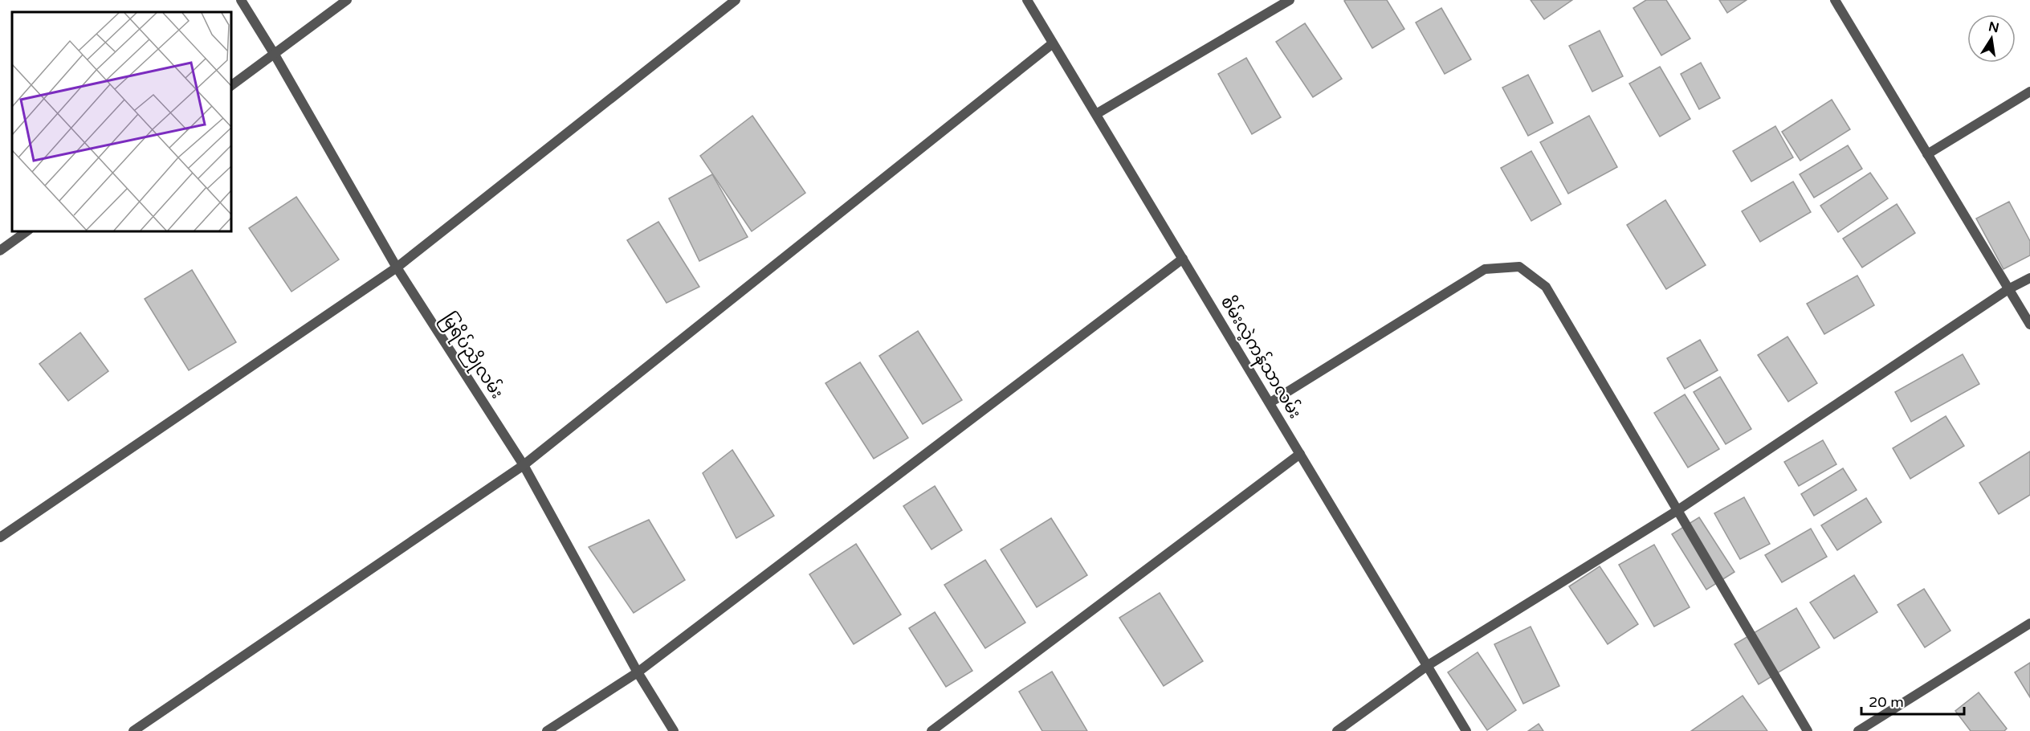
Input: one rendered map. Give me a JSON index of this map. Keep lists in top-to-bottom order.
{
  "streets": {
    "street": ["မြရိပ်ညိုလမ်း", "စိမ်းလဲ့ကန်သာလမ်း"]
  },
  "scale_bar": "20 m",
  "north": "top"
}
